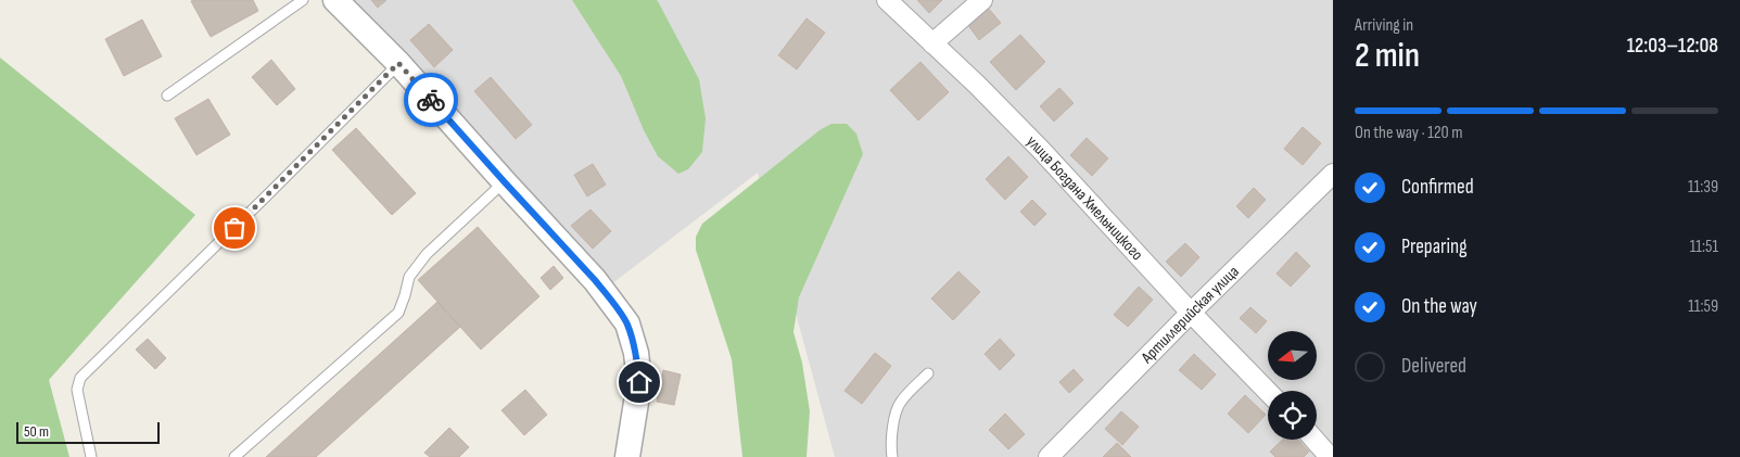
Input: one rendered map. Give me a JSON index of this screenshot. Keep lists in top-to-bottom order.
{
  "streets": {
    "street": ["улица Богдана Хмельницкого", "Артиллерийская улица"]
  },
  "crossings": [
    ["улица Богдана Хмельницкого", "Артиллерийская улица"]
  ],
  "scale_bar": "50 m",
  "north": "left",
  "page": {
    "heading": ["2 min", "Arriving in", "12:03–12:08"],
    "bar": "On the way · 120 m",
    "list": [
      ["Confirmed", "11:39"],
      ["Preparing", "11:51"],
      ["On the way", "11:59"],
      "Delivered"
    ],
    "scale": "50 m"
  }
}
